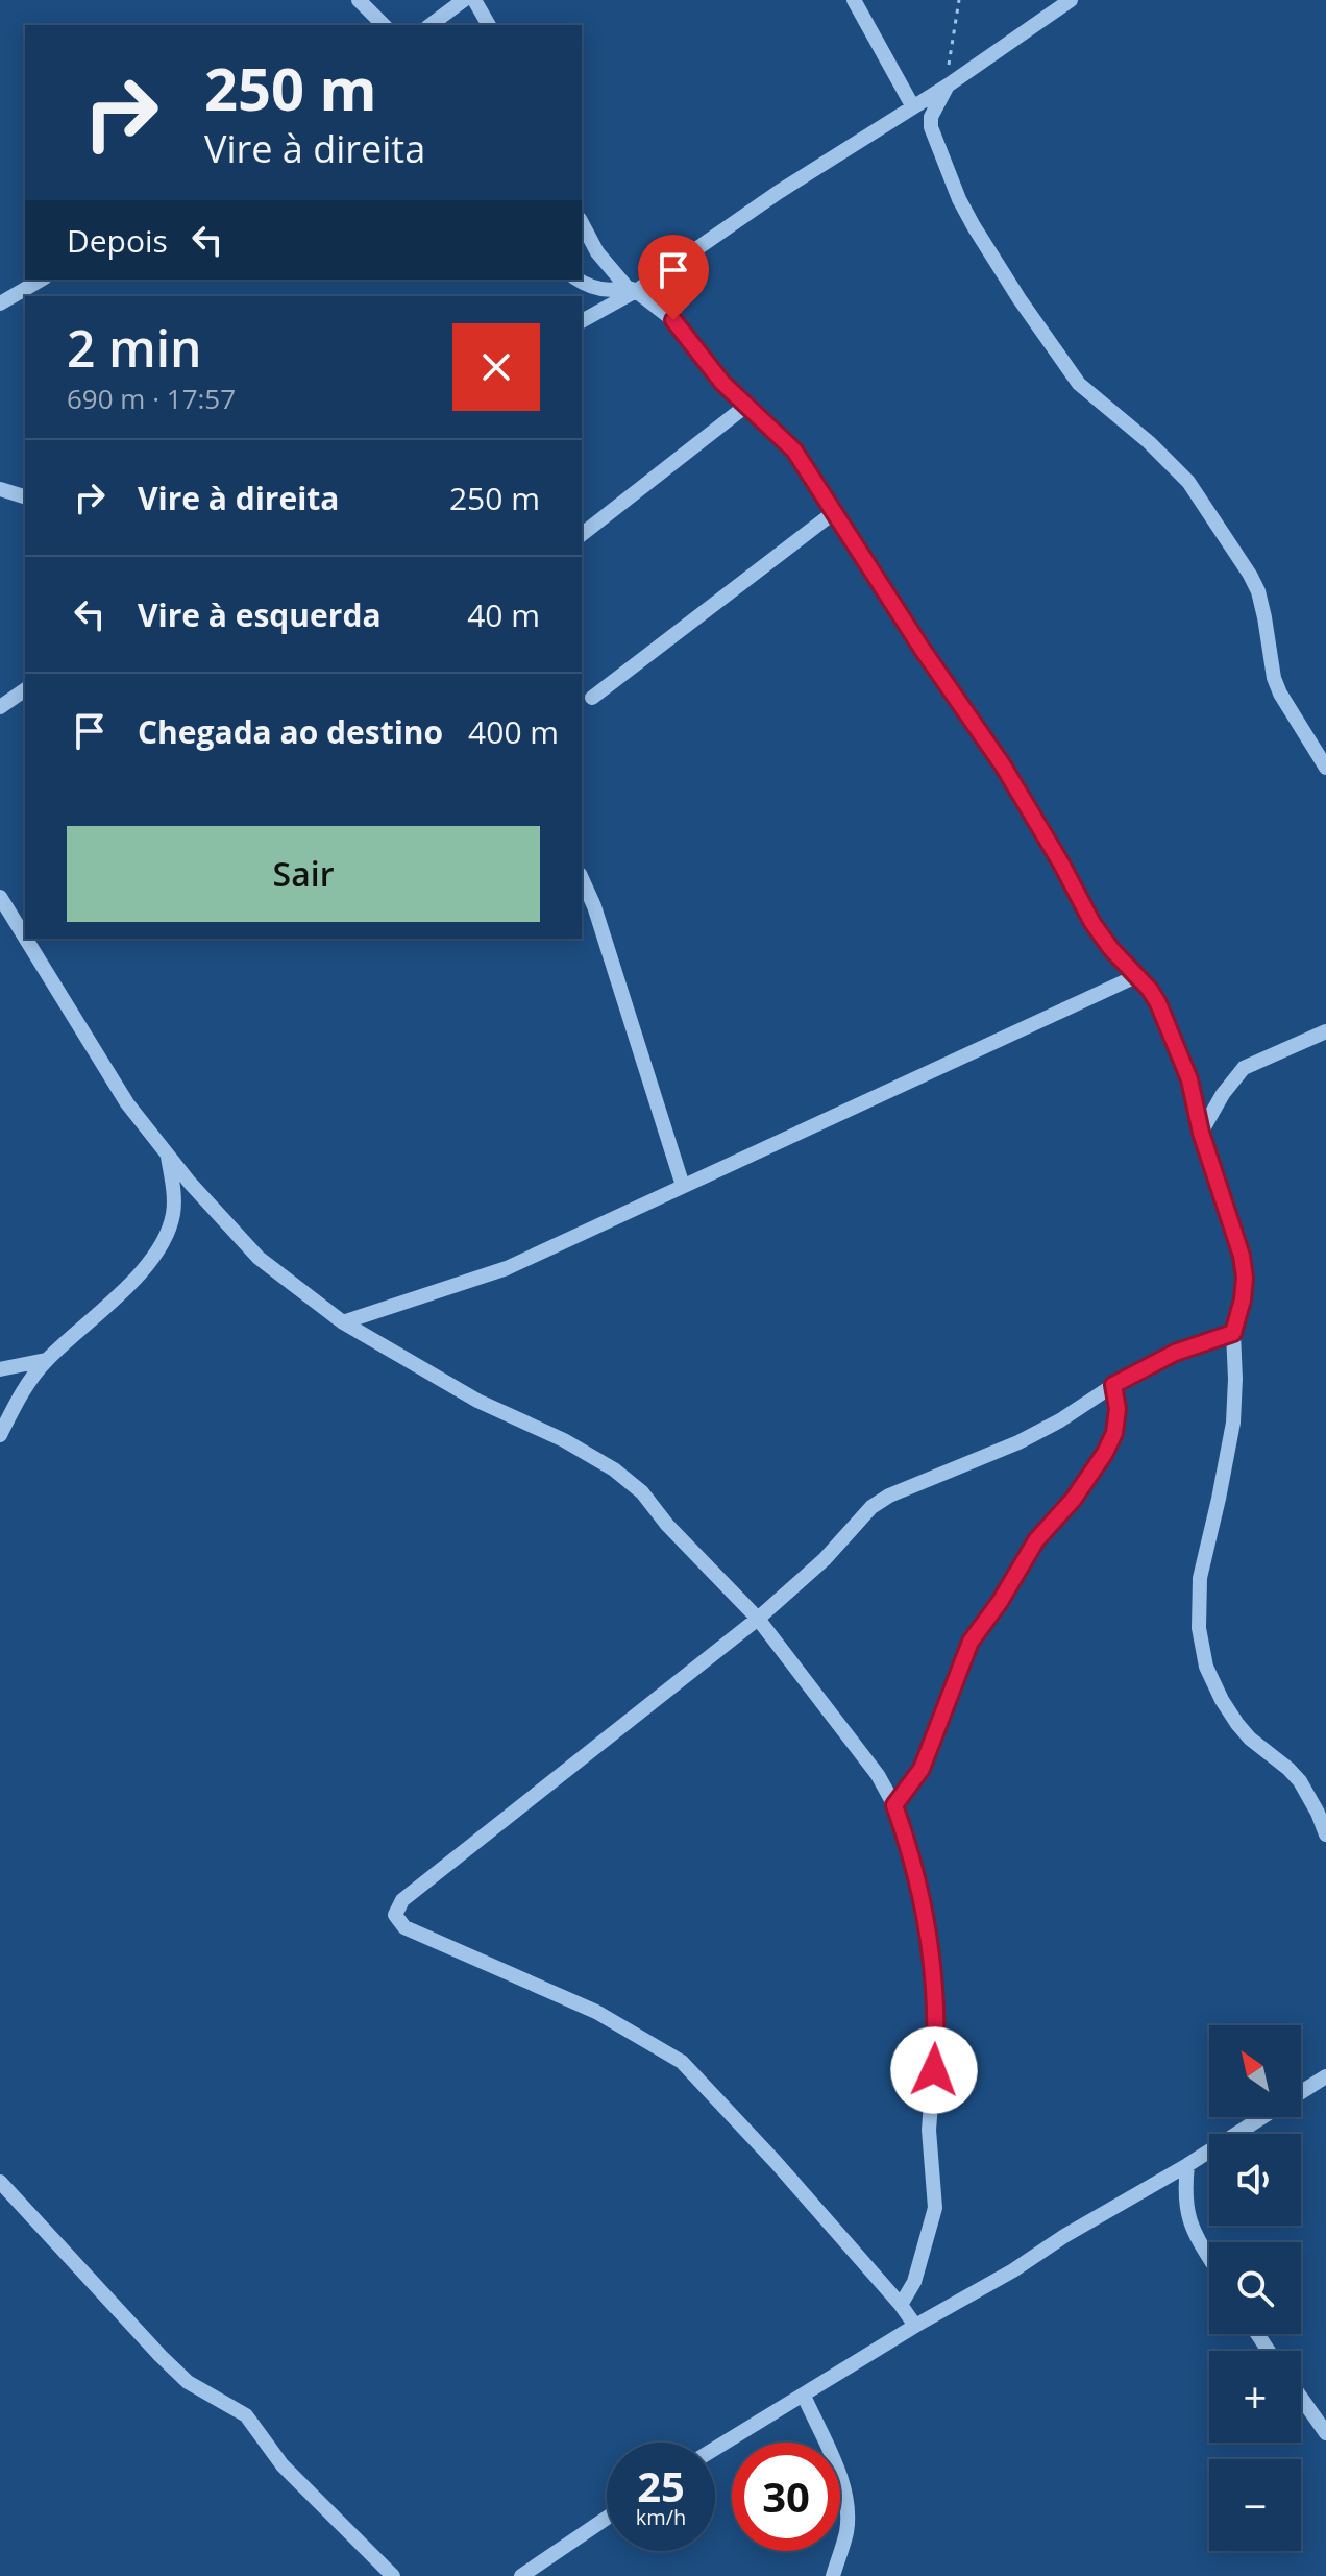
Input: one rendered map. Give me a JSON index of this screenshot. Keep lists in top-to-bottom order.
{
  "north": "top left",
  "page": {
    "turn": ["250 m", "Vire à direita"],
    "then": "Depois",
    "heading": ["2 min", "690 m · 17:57"],
    "list": [
      {
        "name": "Vire à direita",
        "value": "250 m"
      },
      {
        "name": "Vire à esquerda",
        "value": "40 m"
      },
      {
        "name": "Chegada ao destino",
        "value": "400 m"
      }
    ],
    "buttons": "Sair",
    "map_buttons": ["+", "−"],
    "speed": "25 km/h",
    "limit": "30"
  }
}
